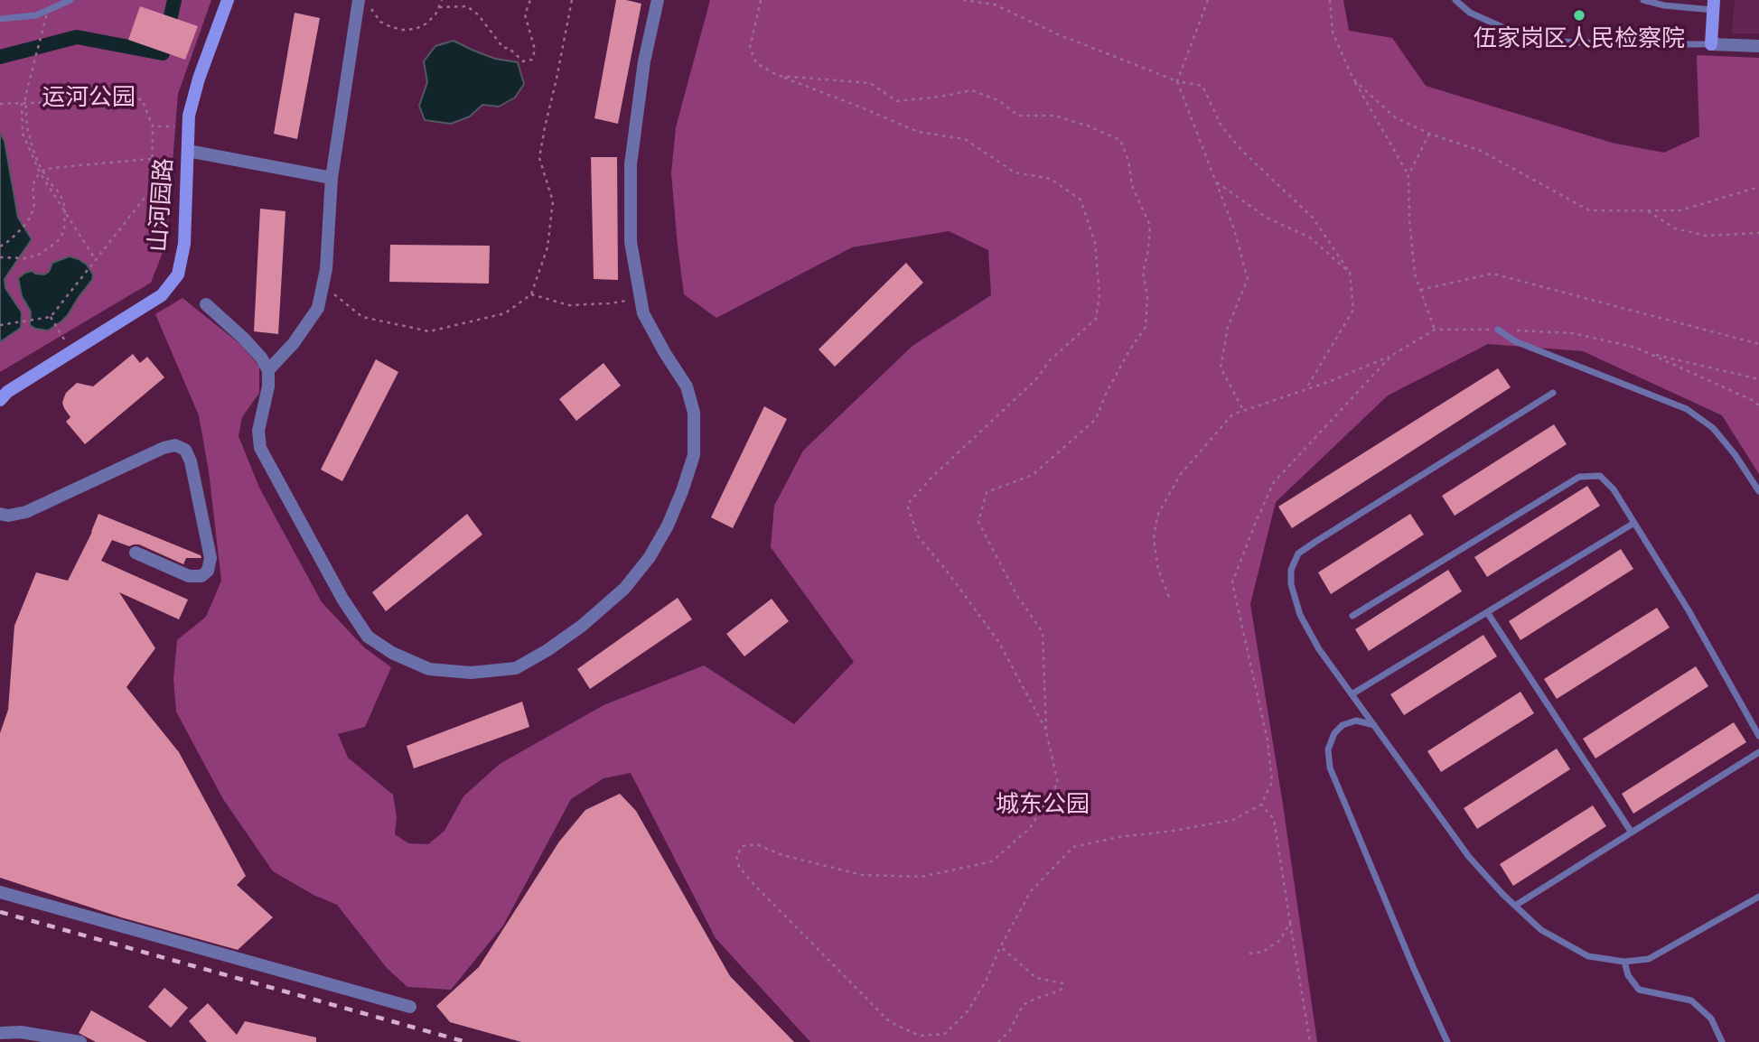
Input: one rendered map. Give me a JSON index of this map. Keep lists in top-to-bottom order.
{
  "streets": {
    "street": ["山河园路"]
  },
  "parks": ["运河公园", "城东公园"],
  "places": ["伍家岗区人民检察院"]
}
